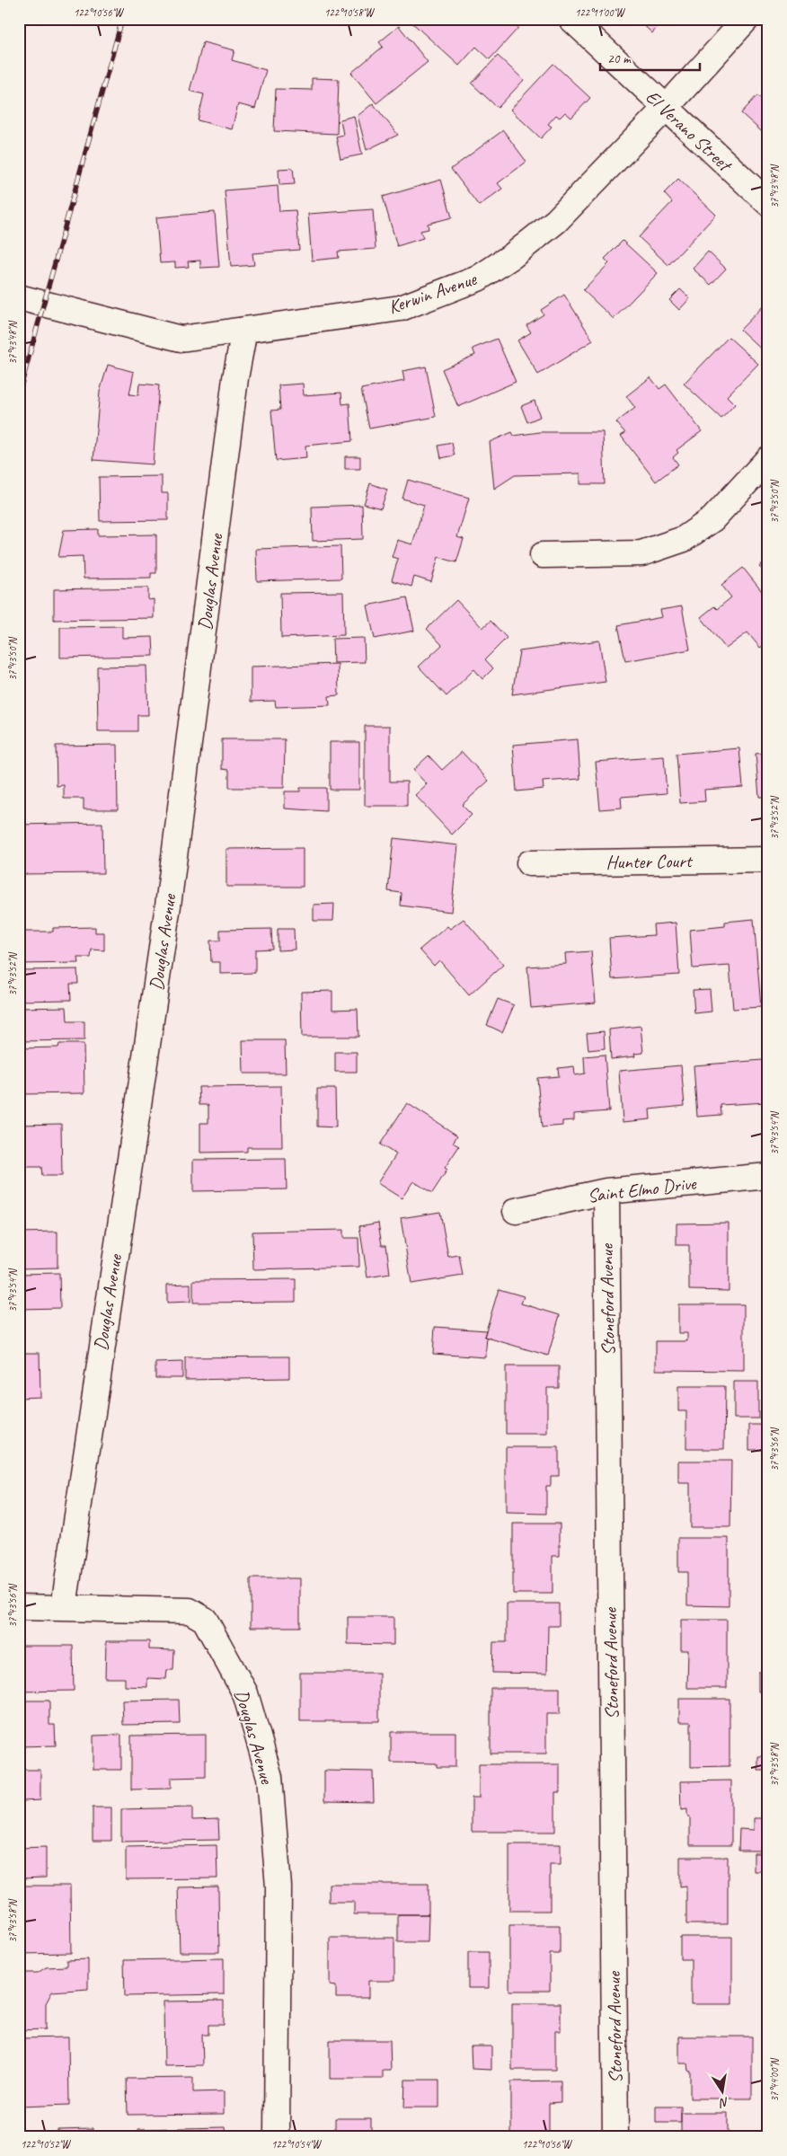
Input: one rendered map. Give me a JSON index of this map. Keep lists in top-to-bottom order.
{
  "streets": {
    "street": [
      "El Verano Street",
      "Kerwin Avenue",
      "Douglas Avenue",
      "Hunter Court",
      "Saint Elmo Drive",
      "Stoneford Avenue"
    ]
  },
  "crossings": [
    ["El Verano Street", "Kerwin Avenue"],
    ["Kerwin Avenue", "Douglas Avenue"],
    ["Saint Elmo Drive", "Stoneford Avenue"]
  ],
  "scale_bar": "20 m",
  "north": "bottom",
  "coordinates": [
    "122°10'56\"W",
    "122°10'58\"W",
    "122°11'00\"W",
    "37°43'48\"N",
    "37°43'50\"N",
    "37°43'52\"N",
    "37°43'54\"N",
    "37°43'56\"N",
    "37°43'58\"N",
    "37°44'00\"N",
    "122°10'52\"W",
    "122°10'54\"W"
  ]
}
